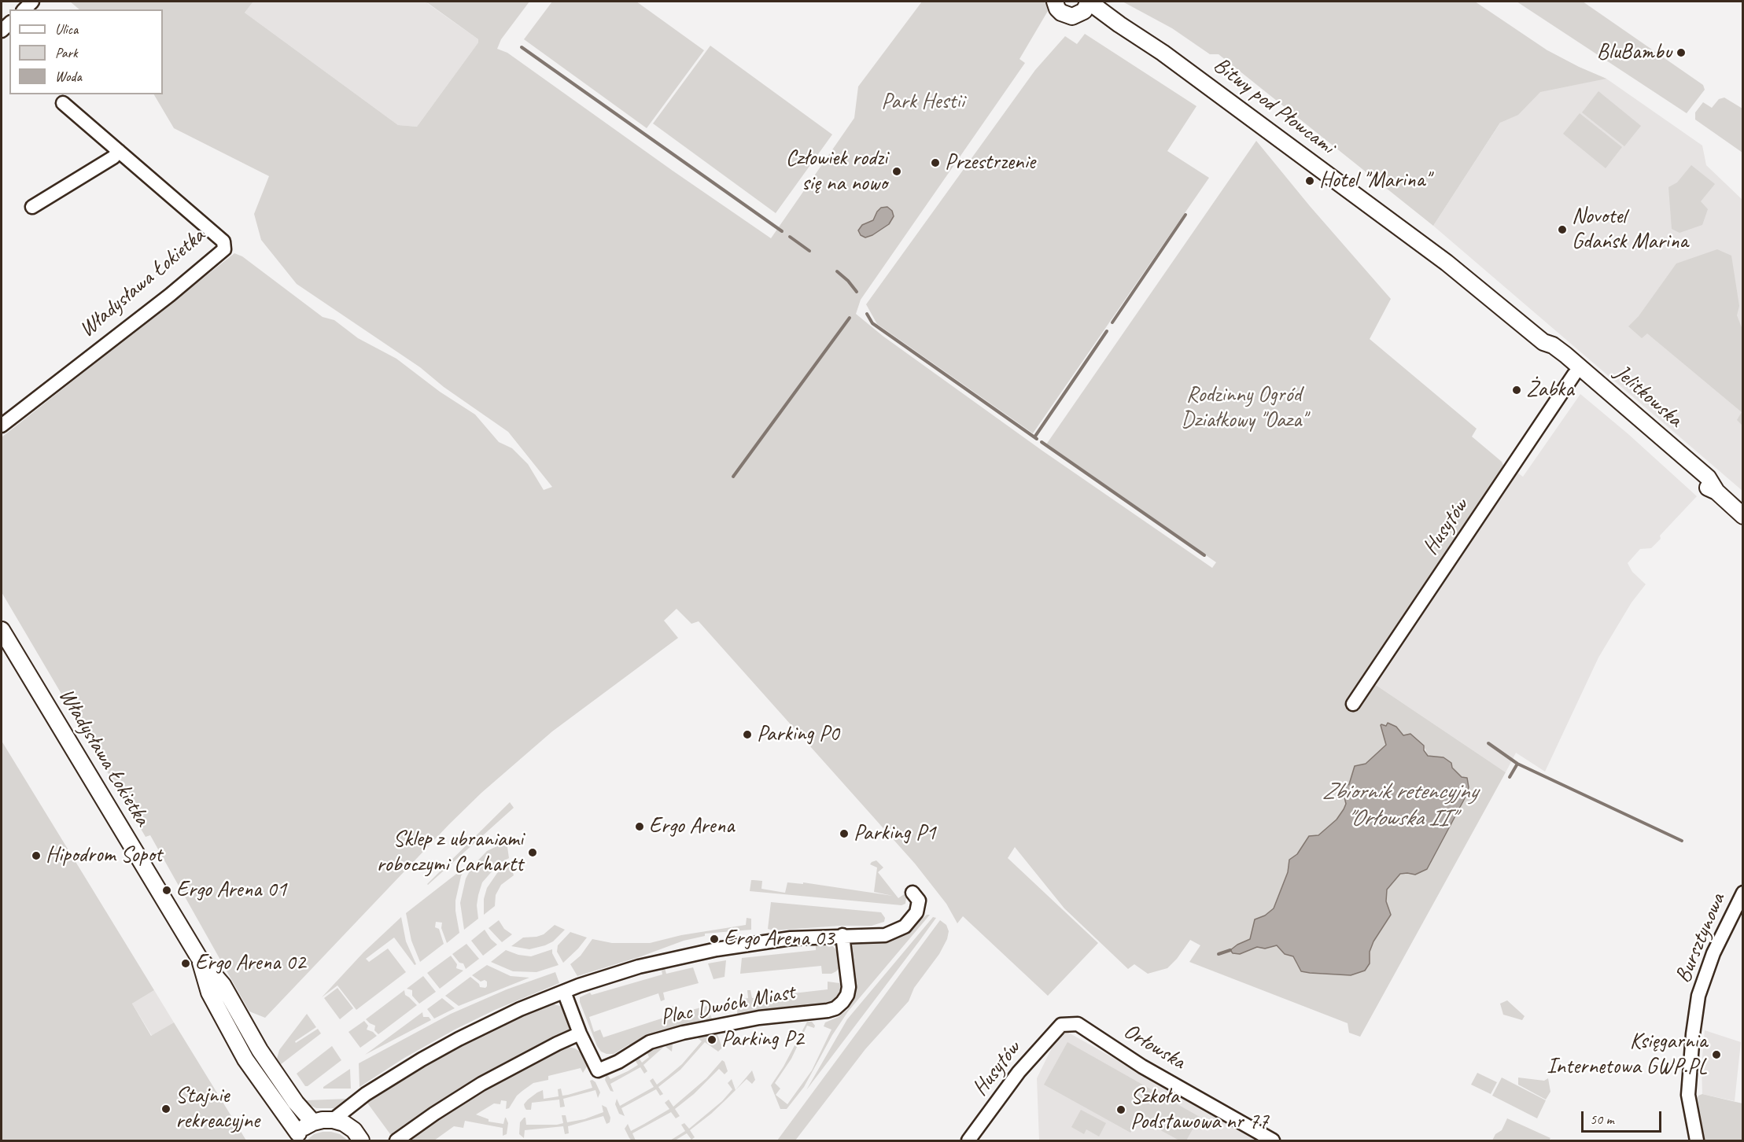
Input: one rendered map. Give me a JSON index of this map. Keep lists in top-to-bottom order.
{
  "streets": {
    "street": [
      "Bitwy pod Płowcami",
      "Władysława Łokietka",
      "Jelitkowska",
      "Husytów",
      "Bursztynowa",
      "Plac Dwóch Miast",
      "Orłowska"
    ]
  },
  "crossings": [
    ["Bitwy pod Płowcami", "Jelitkowska"],
    ["Jelitkowska", "Husytów"],
    ["Husytów", "Orłowska"]
  ],
  "water": ["Zbiornik retencyjny \"Orłowska II\""],
  "parks": ["Park Hestii", "Rodzinny Ogród Działkowy \"Oaza\""],
  "places": [
    "BluBambu",
    "Przestrzenie",
    "Człowiek rodzi się na nowo",
    "Hotel \"Marina\"",
    "Novotel Gdańsk Marina",
    "Żabka",
    "Parking P0",
    "Ergo Arena",
    "Parking P1",
    "Sklep z ubraniami roboczymi Carhartt",
    "Hipodrom Sopot",
    "Ergo Arena 01",
    "Ergo Arena 03",
    "Ergo Arena 02",
    "Parking P2",
    "Księgarnia Internetowa GWP.PL",
    "Stajnie rekreacyjne",
    "Szkoła Podstawowa nr 77"
  ],
  "legend": ["Ulica", "Park", "Woda"],
  "scale_bar": "50 m"
}
